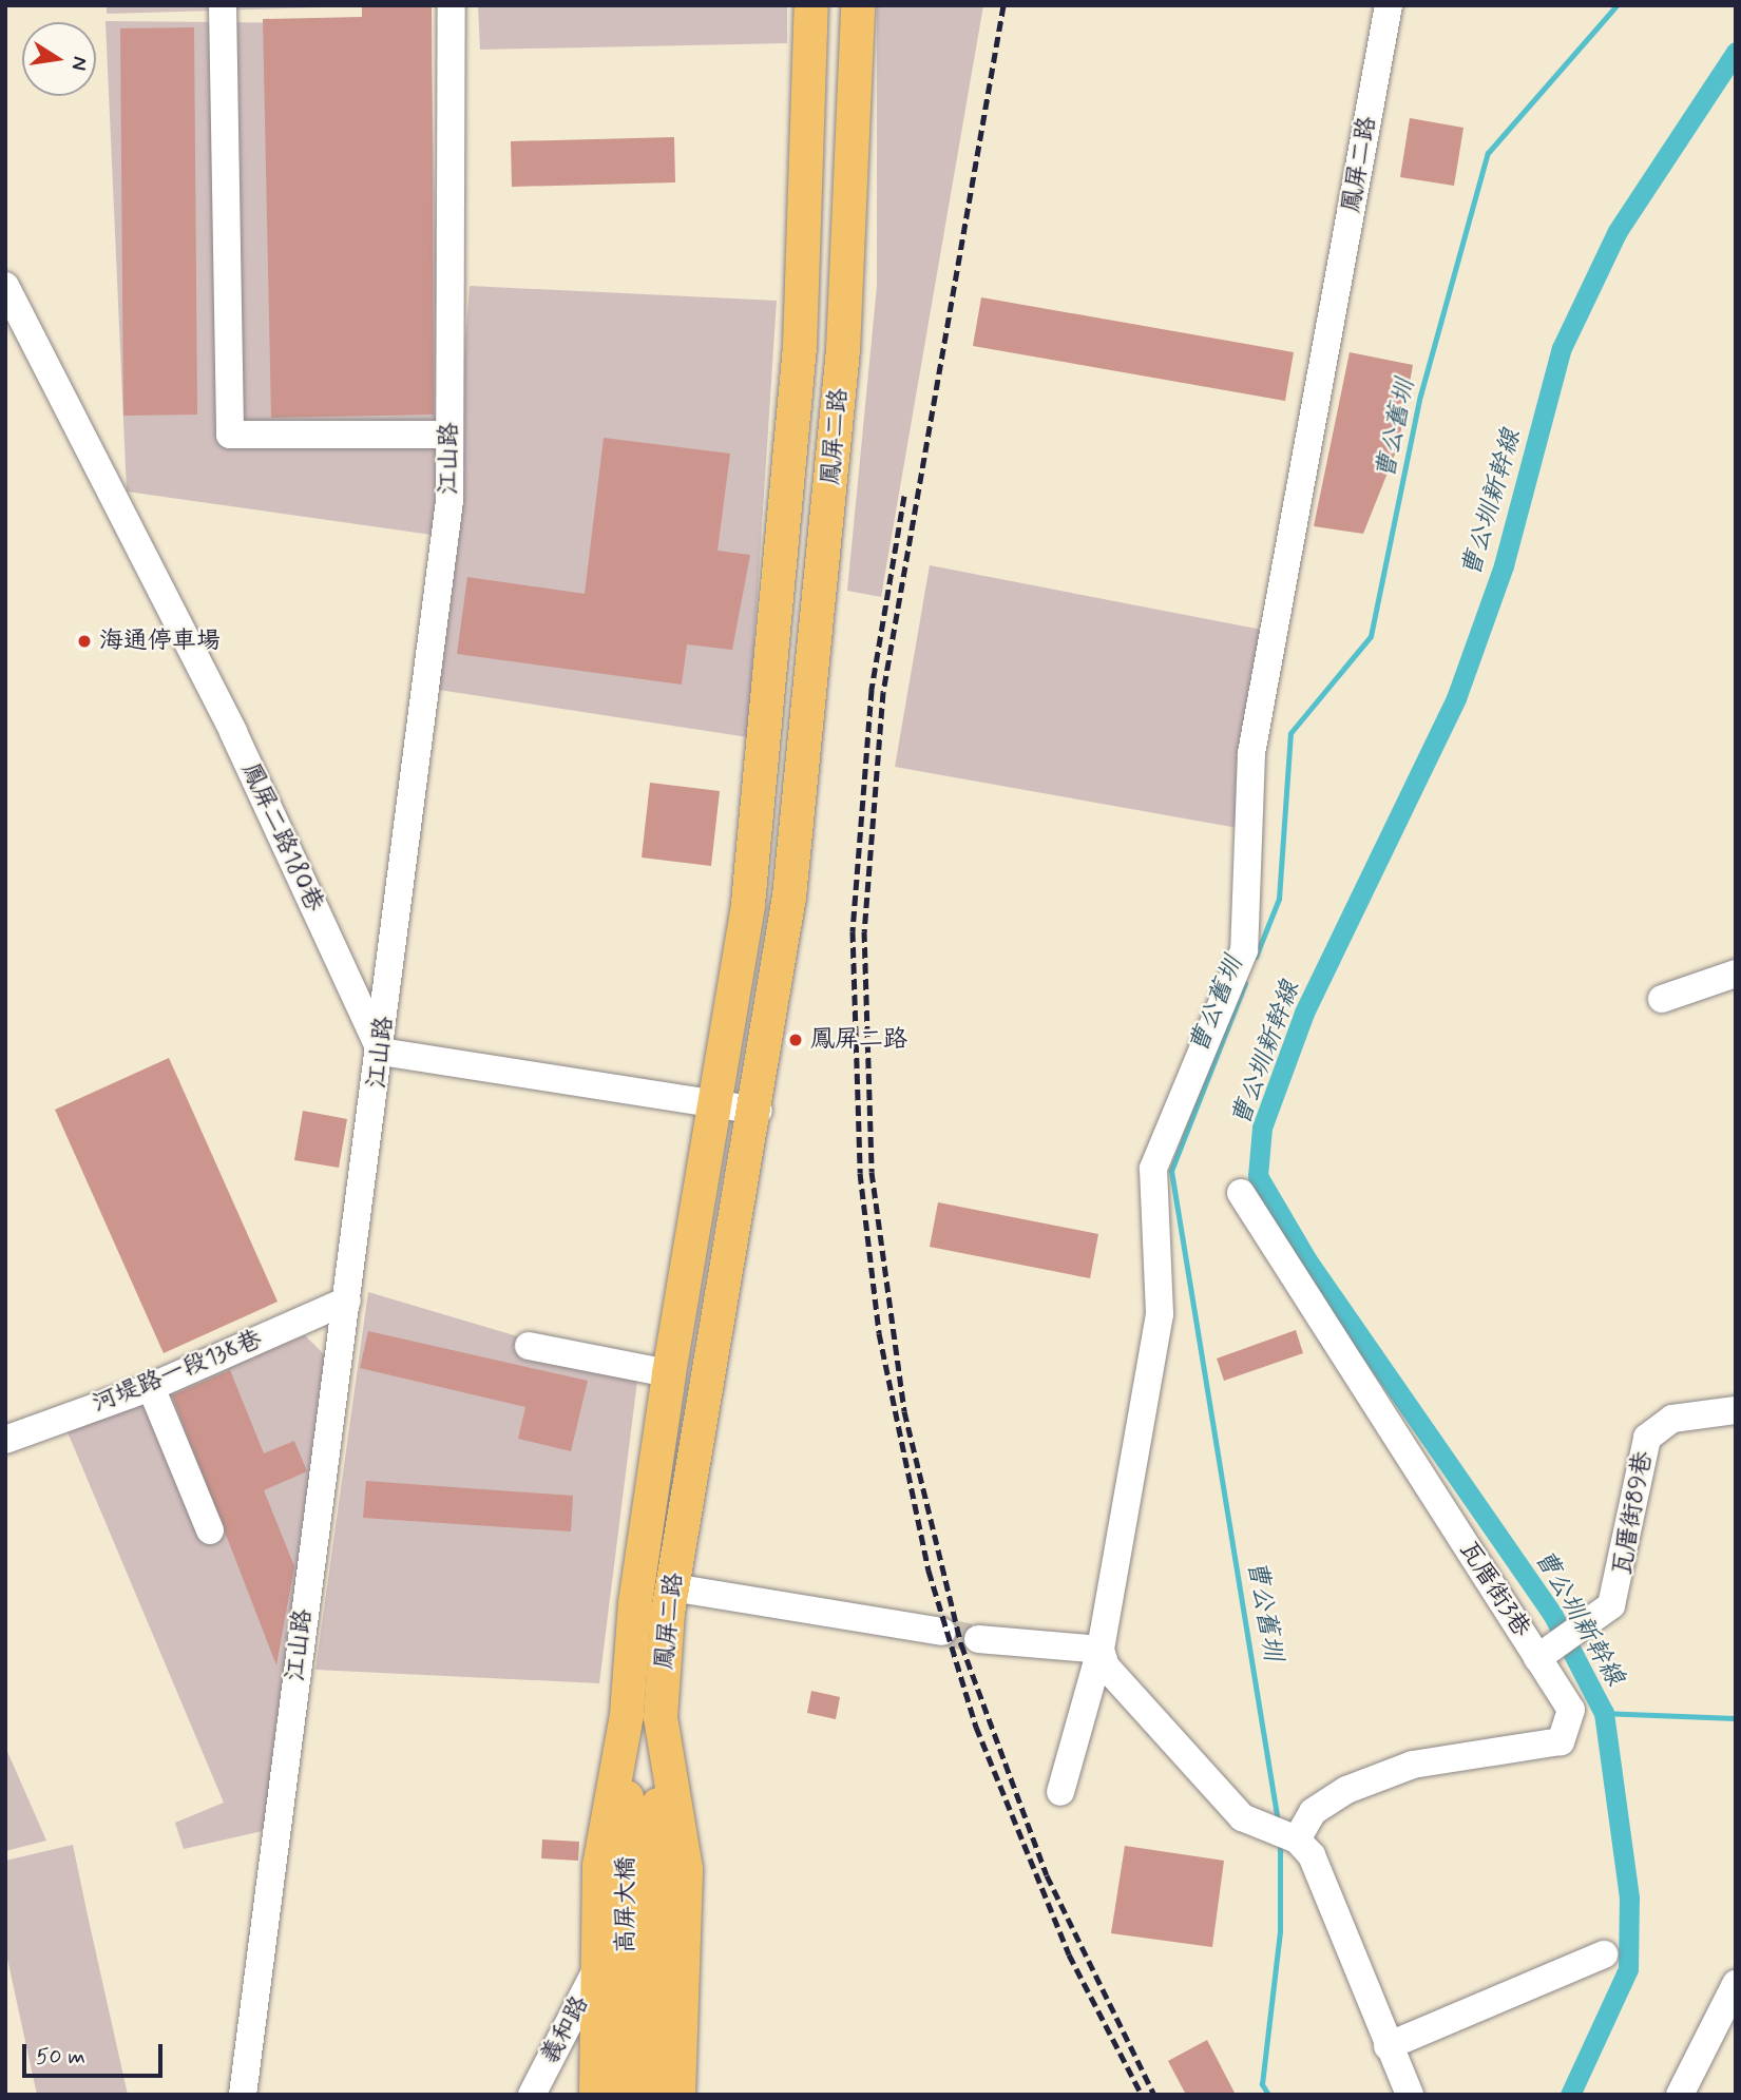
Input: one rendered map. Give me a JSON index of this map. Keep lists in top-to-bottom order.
{
  "streets": {
    "main road": ["鳳屏二路", "高屏大橋"],
    "street": [
      "江山路",
      "鳳屏二路180巷",
      "河堤路一段138巷",
      "瓦厝街89巷",
      "瓦厝街3巷",
      "義和路"
    ]
  },
  "crossings": [
    ["鳳屏二路", "高屏大橋"],
    ["鳳屏二路", "義和路"],
    ["江山路", "鳳屏二路180巷"],
    ["江山路", "河堤路一段138巷"],
    ["瓦厝街89巷", "瓦厝街3巷"]
  ],
  "water": ["曹公舊圳", "曹公圳新幹線"],
  "places": ["海通停車場", "鳳屏二路"],
  "scale_bar": "50 m",
  "north": "right"
}
